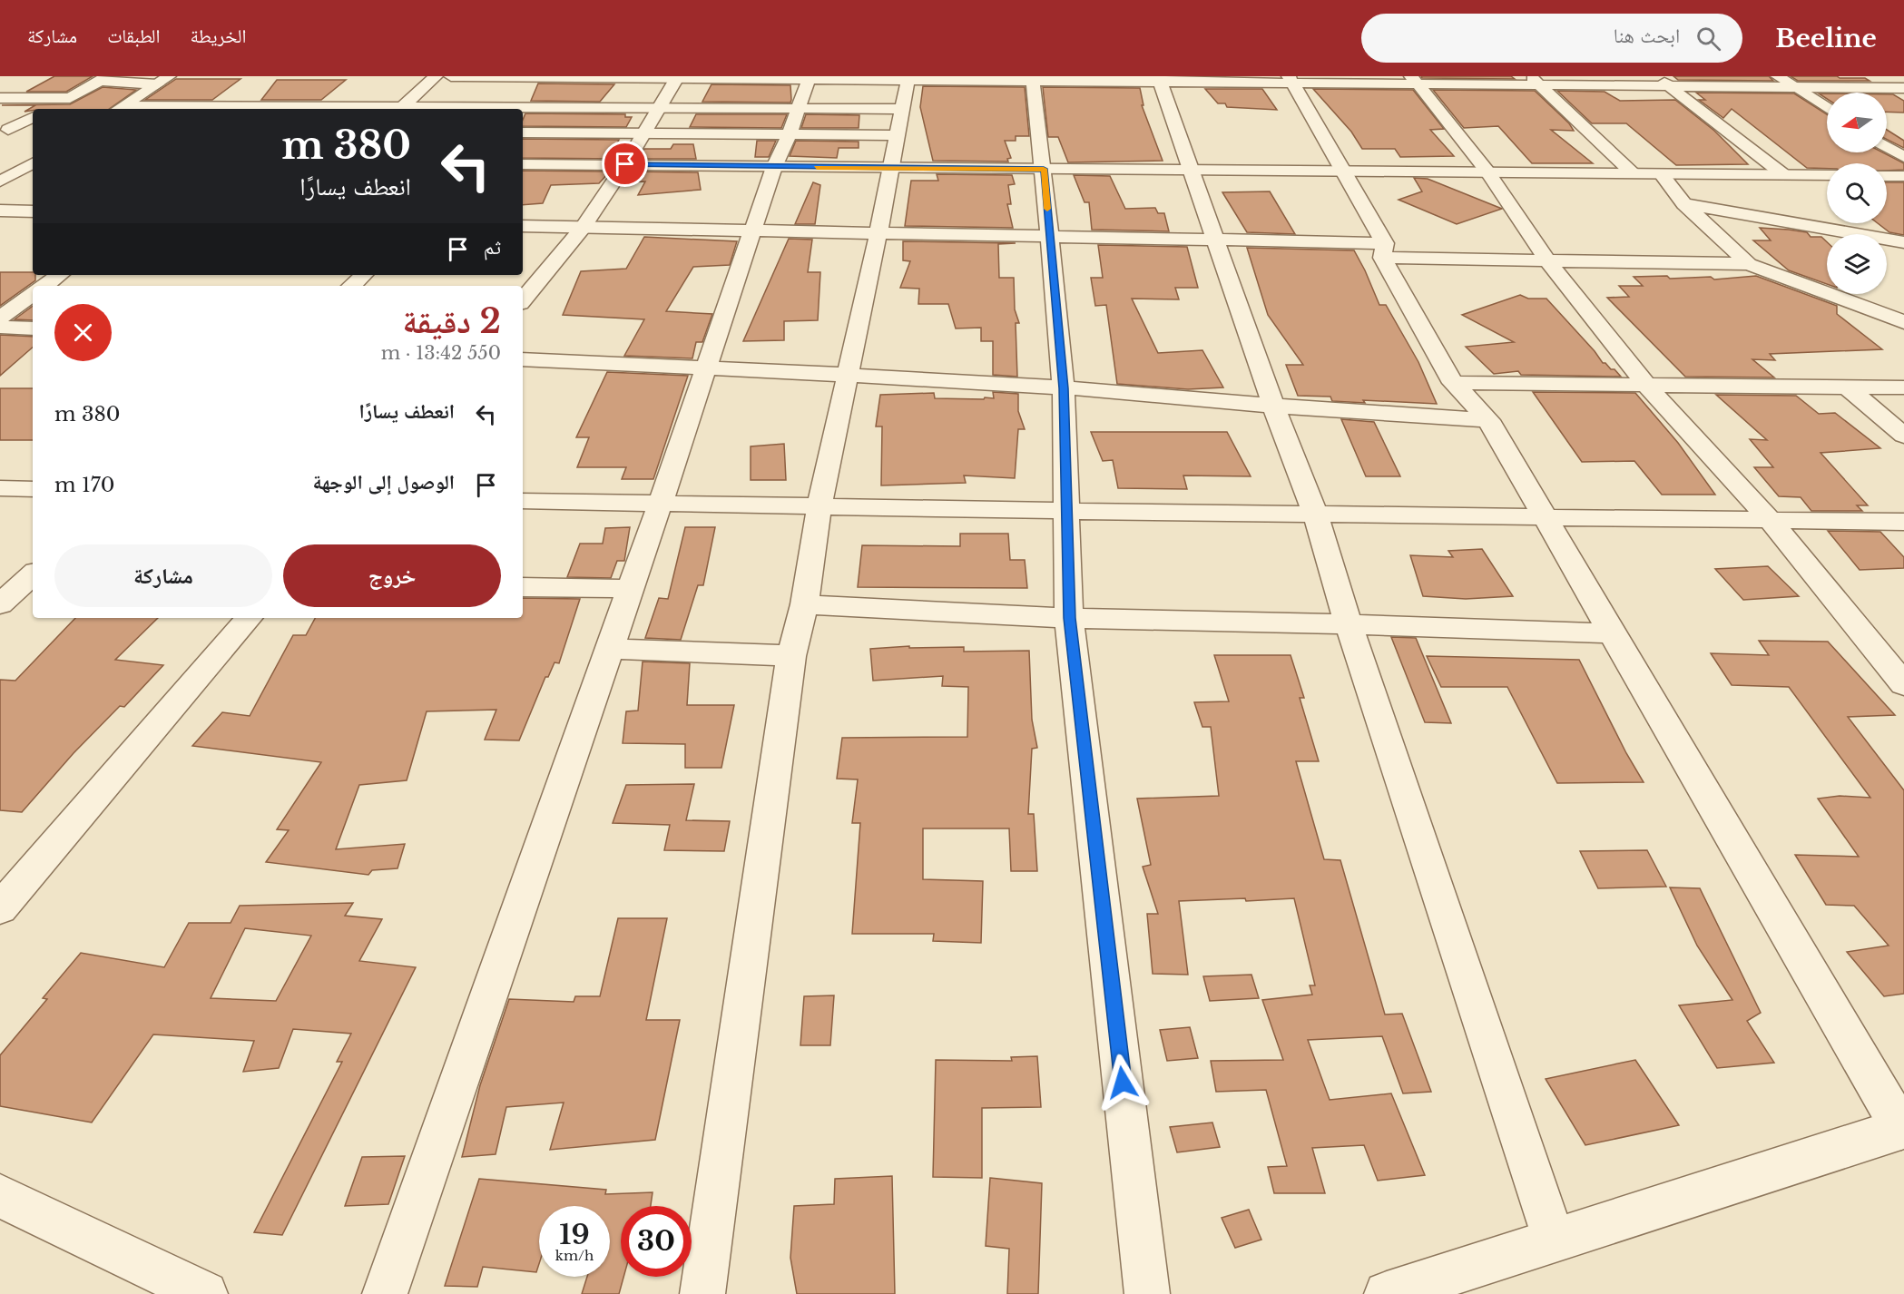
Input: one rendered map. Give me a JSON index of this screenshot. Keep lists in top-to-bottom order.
{
  "north": "left",
  "page": {
    "header": "Beeline",
    "search": "ابحث هنا",
    "nav": ["الخريطة", "الطبقات", "مشاركة"],
    "turn": ["380 m", "انعطف يسارًا"],
    "then": "ثم",
    "heading": ["2 دقيقة", "550 m · 13:42"],
    "list": [
      {
        "name": "انعطف يسارًا",
        "value": "380 m"
      },
      {
        "name": "الوصول إلى الوجهة",
        "value": "170 m"
      }
    ],
    "buttons": ["خروج", "مشاركة"],
    "speed": "19 km/h",
    "limit": "30"
  }
}
